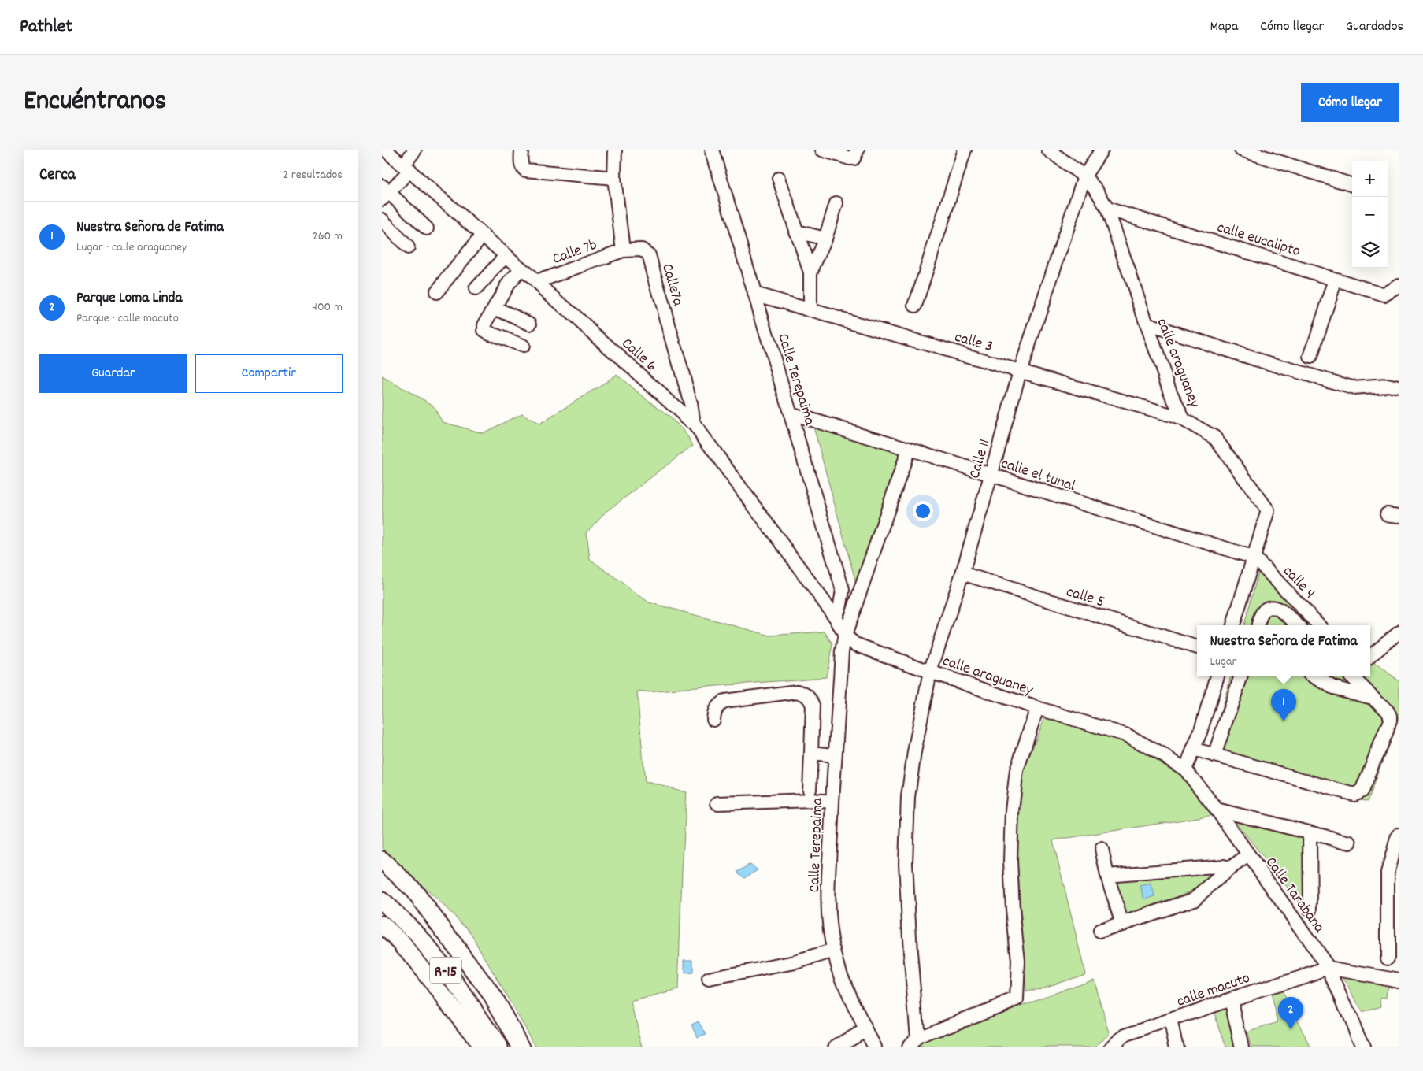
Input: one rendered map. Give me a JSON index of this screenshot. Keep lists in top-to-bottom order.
{
  "streets": {
    "main road": ["R-15"],
    "street": [
      "calle eucalipto",
      "Calle 7b",
      "Calle7a",
      "calle 3",
      "Calle 6",
      "calle araguaney",
      "Calle Terepaima",
      "Calle 11",
      "calle el tunal",
      "calle 4",
      "calle 5",
      "Calle Tarabana",
      "calle macuto"
    ]
  },
  "crossings": [
    ["calle eucalipto", "calle araguaney"],
    ["Calle 7b", "Calle7a"],
    ["Calle 7b", "Calle 6"],
    ["Calle7a", "Calle 6"],
    ["calle 3", "calle araguaney"],
    ["calle 3", "Calle Terepaima"],
    ["calle 3", "Calle 11"],
    ["Calle 6", "Calle Terepaima"],
    ["calle araguaney", "Calle 11"],
    ["calle araguaney", "calle el tunal"],
    ["calle araguaney", "calle 4"],
    ["calle araguaney", "Calle Tarabana"],
    ["Calle Terepaima", "calle el tunal"],
    ["Calle 11", "calle el tunal"],
    ["Calle 11", "calle 5"],
    ["calle el tunal", "calle 4"],
    ["Calle Tarabana", "calle macuto"]
  ],
  "page": {
    "header": "Pathlet",
    "nav": ["Mapa", "Cómo llegar", "Guardados"],
    "title": "Encuéntranos",
    "buttons": [
      "Cómo llegar",
      ["Guardar", "Compartir"]
    ],
    "heading": ["Cerca", "2 resultados"],
    "map_buttons": ["+", "−"],
    "list": [
      {
        "mark": "1",
        "name": "Nuestra Señora de Fatima",
        "note": "Lugar · calle araguaney",
        "value": "260 m"
      },
      {
        "mark": "2",
        "name": "Parque Loma Linda",
        "note": "Parque · calle macuto",
        "value": "400 m"
      }
    ],
    "popup": ["Nuestra Señora de Fatima", "Lugar"],
    "pins": ["1", "2"]
  }
}
